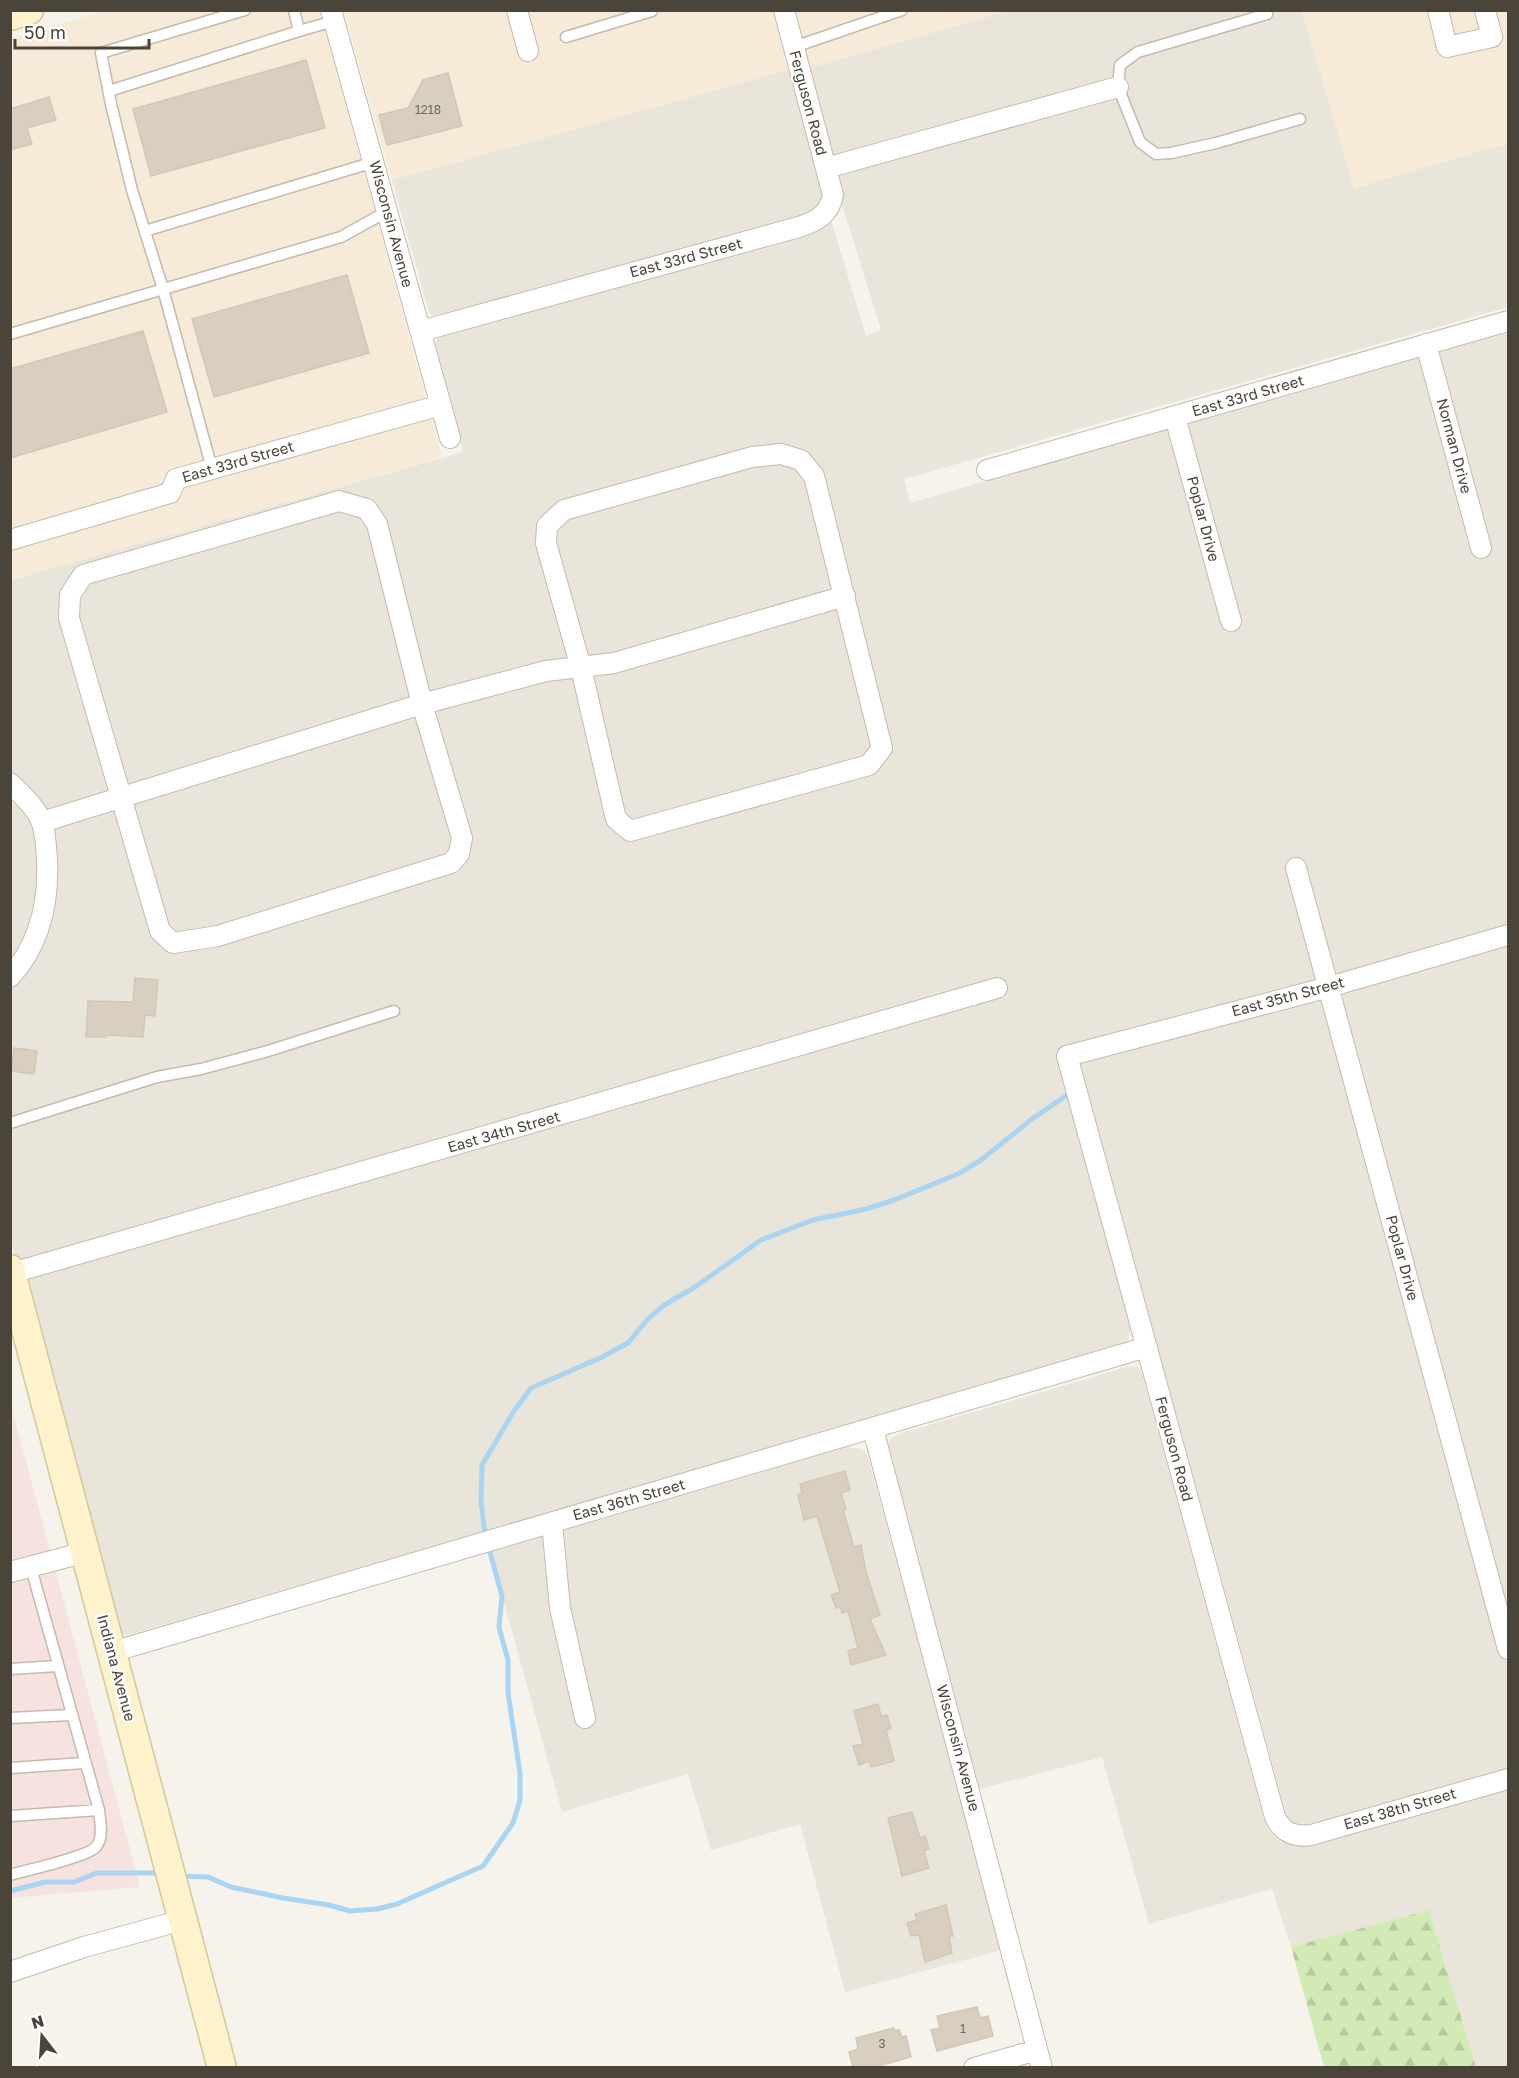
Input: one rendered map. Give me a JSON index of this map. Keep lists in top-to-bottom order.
{
  "streets": {
    "street": [
      "Ferguson Road",
      "Wisconsin Avenue",
      "East 33rd Street",
      "Norman Drive",
      "Poplar Drive",
      "East 35th Street",
      "East 34th Street",
      "East 36th Street",
      "Indiana Avenue",
      "East 38th Street"
    ]
  },
  "crossings": [
    ["Ferguson Road", "East 33rd Street"],
    ["Ferguson Road", "East 35th Street"],
    ["Ferguson Road", "East 36th Street"],
    ["Ferguson Road", "East 38th Street"],
    ["Wisconsin Avenue", "East 33rd Street"],
    ["Wisconsin Avenue", "East 36th Street"],
    ["East 33rd Street", "Norman Drive"],
    ["East 33rd Street", "Poplar Drive"],
    ["Poplar Drive", "East 35th Street"],
    ["East 34th Street", "Indiana Avenue"],
    ["East 36th Street", "Indiana Avenue"]
  ],
  "house_numbers": ["1218", "1", "3"],
  "scale_bar": "50 m",
  "north": "top"
}
